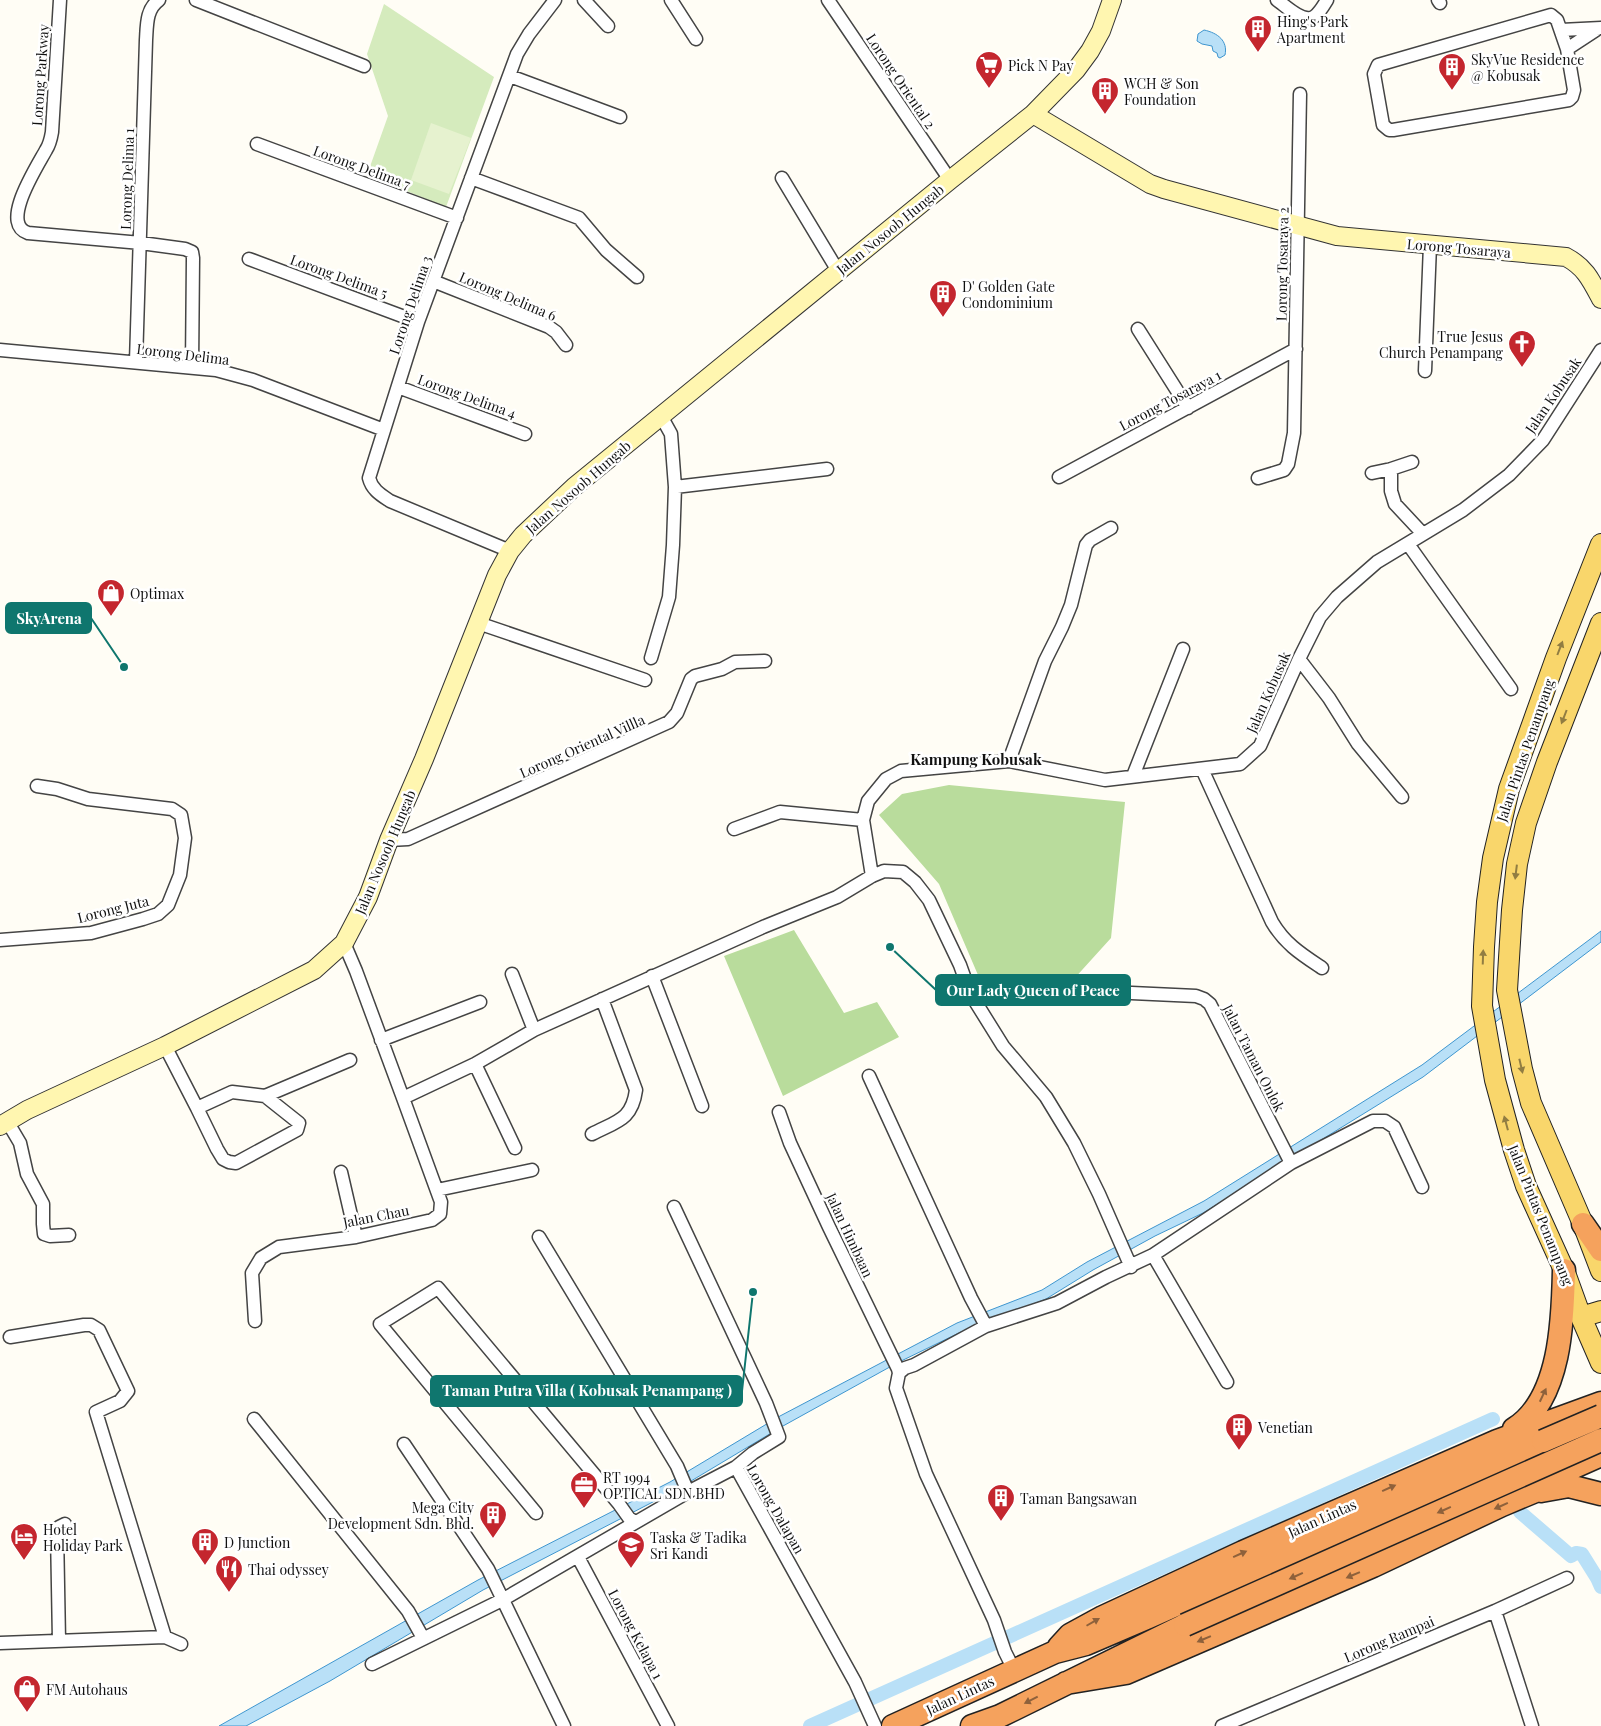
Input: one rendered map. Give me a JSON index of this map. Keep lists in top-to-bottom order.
{
  "streets": {
    "highway": ["Jalan Lintas"],
    "main road": ["Jalan Nosoob Hungab", "Lorong Tosaraya", "Jalan Pintas Penampang"],
    "street": [
      "Lorong Parkway",
      "Lorong Oriental 2",
      "Lorong Delima 7",
      "Lorong Delima 1",
      "Lorong Tosaraya 2",
      "Lorong Delima 5",
      "Lorong Delima 6",
      "Lorong Delima 3",
      "Lorong Delima",
      "Jalan Kobusak",
      "Lorong Delima 4",
      "Lorong Tosaraya 1",
      "Lorong Oriental Villla",
      "Lorong Juta",
      "Jalan Taman Onlok",
      "Jalan Chau",
      "Jalan Himbaan",
      "Lorong Dalapan",
      "Lorong Kelapa 1",
      "Lorong Rampai"
    ]
  },
  "crossings": [
    ["Lorong Parkway", "Lorong Delima 1"],
    ["Lorong Oriental 2", "Jalan Nosoob Hungab"],
    ["Lorong Delima 7", "Lorong Delima 3"],
    ["Lorong Delima 1", "Lorong Delima"],
    ["Jalan Nosoob Hungab", "Lorong Tosaraya"],
    ["Jalan Nosoob Hungab", "Lorong Delima 3"],
    ["Jalan Nosoob Hungab", "Lorong Oriental Villla"],
    ["Jalan Nosoob Hungab", "Jalan Chau"],
    ["Lorong Tosaraya", "Lorong Tosaraya 2"],
    ["Lorong Tosaraya 2", "Lorong Tosaraya 1"],
    ["Lorong Delima 5", "Lorong Delima 3"],
    ["Lorong Delima 6", "Lorong Delima 3"],
    ["Lorong Delima 3", "Lorong Delima"],
    ["Lorong Delima 3", "Lorong Delima 4"],
    ["Lorong Dalapan", "Lorong Kelapa 1"]
  ],
  "districts": ["Kampung Kobusak"],
  "places": {
    "building": [
      "Hing's Park Apartment",
      "SkyVue Residence @ Kobusak",
      "WCH & Son Foundation",
      "D' Golden Gate Condominium",
      "Venetian",
      "Taman Bangsawan",
      "Mega City Development Sdn. Bhd.",
      "D Junction"
    ],
    "supermarket": ["Pick N Pay"],
    "church": ["True Jesus Church Penampang"],
    "shop": ["Optimax", "FM Autohaus"],
    "other": ["SkyArena", "Our Lady Queen of Peace", "Taman Putra Villa ( Kobusak Penampang )"],
    "office": ["RT 1994 OPTICAL SDN BHD"],
    "hotel": ["Hotel Holiday Park"],
    "school or university": ["Taska & Tadika Sri Kandi"],
    "restaurant": ["Thai odyssey"]
  }
}
